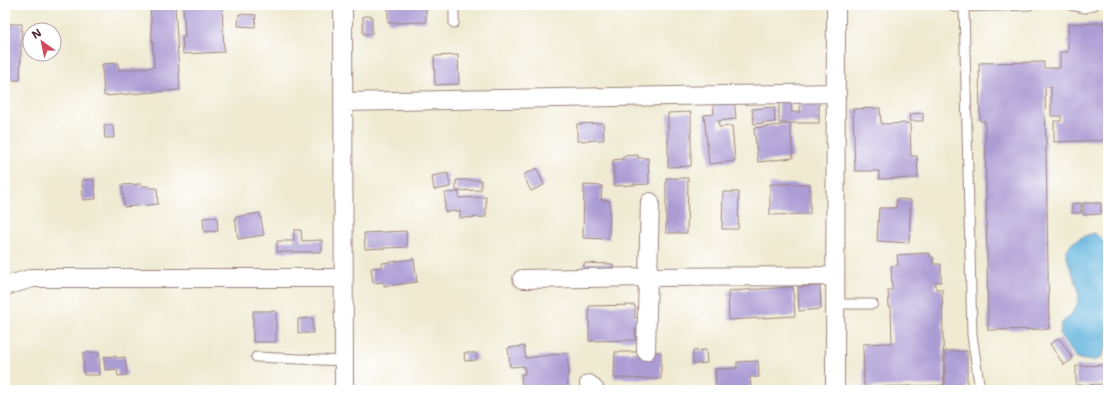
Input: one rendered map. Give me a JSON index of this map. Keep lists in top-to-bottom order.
{
  "north": "top left"
}
